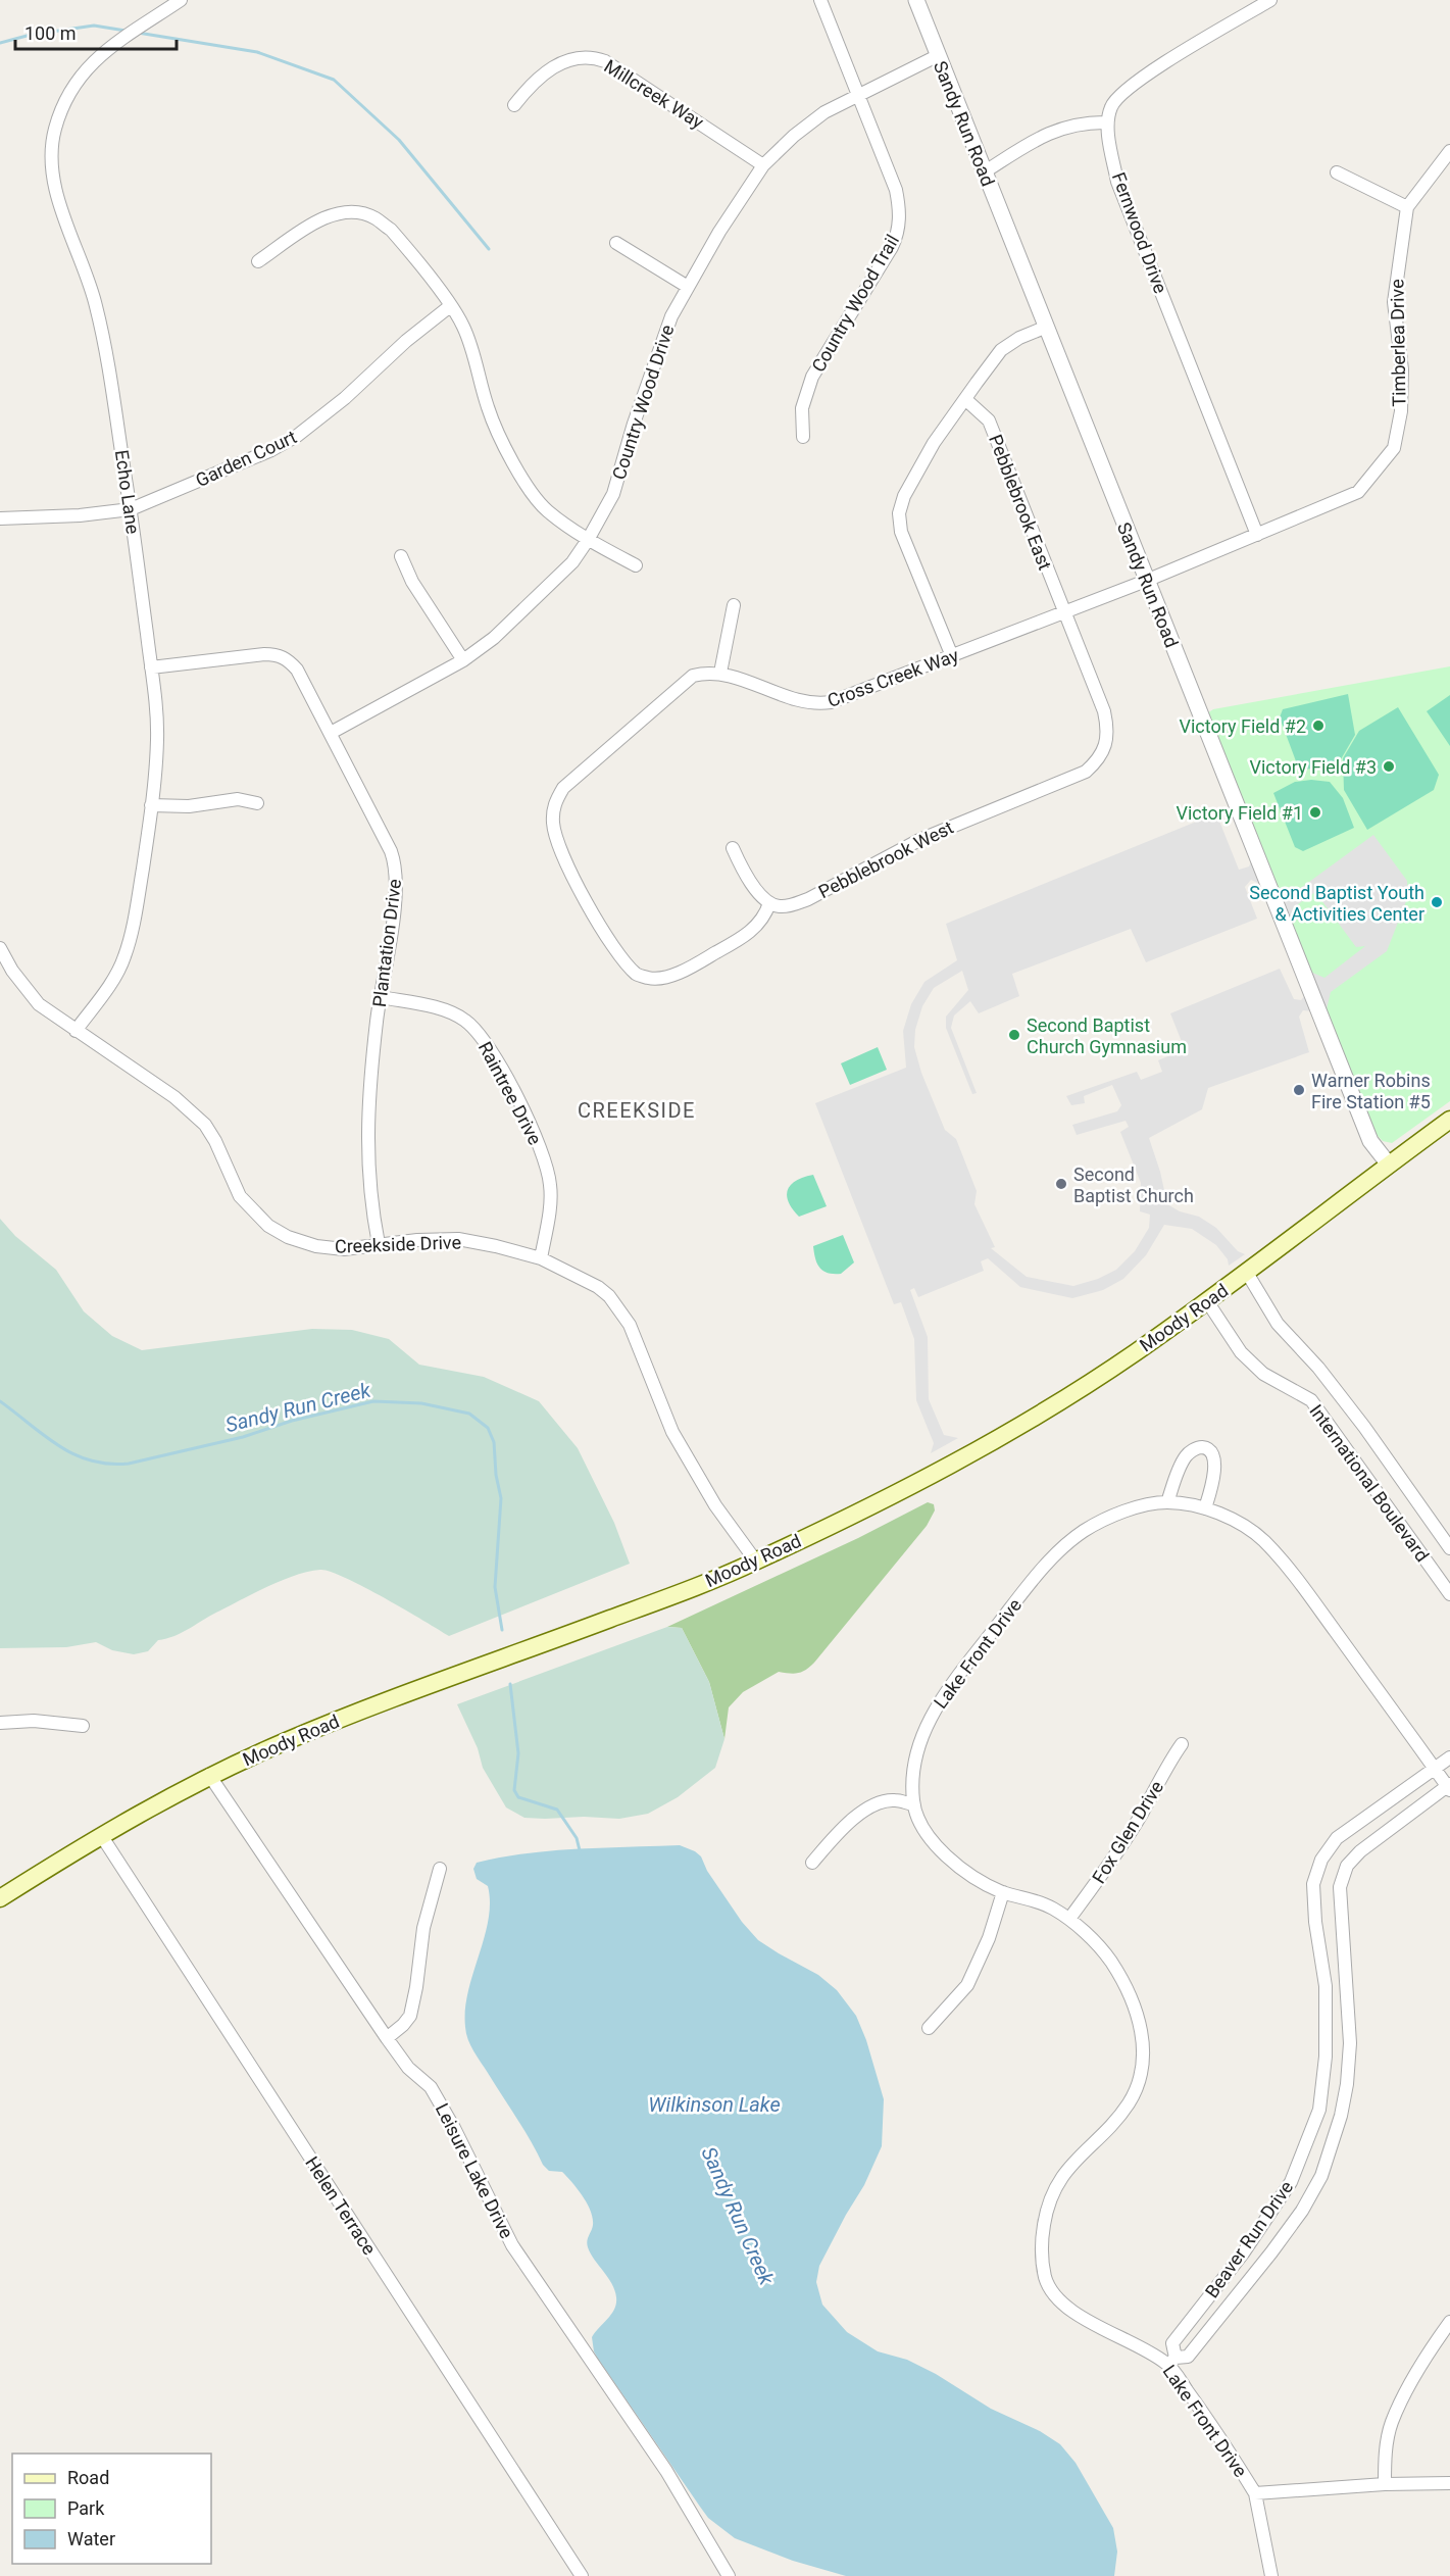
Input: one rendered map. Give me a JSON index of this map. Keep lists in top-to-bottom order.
{
  "streets": {
    "main road": ["Moody Road"],
    "street": [
      "Millcreek Way",
      "Sandy Run Road",
      "Fernwood Drive",
      "Country Wood Trail",
      "Timberlea Drive",
      "Country Wood Drive",
      "Garden Court",
      "Echo Lane",
      "Pebblebrook East",
      "Cross Creek Way",
      "Pebblebrook West",
      "Plantation Drive",
      "Raintree Drive",
      "Creekside Drive",
      "International Boulevard",
      "Lake Front Drive",
      "Fox Glen Drive",
      "Leisure Lake Drive",
      "Helen Terrace",
      "Beaver Run Drive"
    ]
  },
  "crossings": [
    ["Millcreek Way", "Country Wood Drive"],
    ["Sandy Run Road", "Timberlea Drive"],
    ["Sandy Run Road", "Country Wood Drive"],
    ["Sandy Run Road", "Cross Creek Way"],
    ["Sandy Run Road", "Moody Road"],
    ["Fernwood Drive", "Timberlea Drive"],
    ["Country Wood Trail", "Country Wood Drive"],
    ["Timberlea Drive", "Cross Creek Way"],
    ["Country Wood Drive", "Plantation Drive"],
    ["Garden Court", "Echo Lane"],
    ["Echo Lane", "Plantation Drive"],
    ["Echo Lane", "Creekside Drive"],
    ["Pebblebrook East", "Cross Creek Way"],
    ["Pebblebrook East", "Pebblebrook West"],
    ["Cross Creek Way", "Pebblebrook West"],
    ["Plantation Drive", "Raintree Drive"],
    ["Plantation Drive", "Creekside Drive"],
    ["Raintree Drive", "Creekside Drive"],
    ["Creekside Drive", "Moody Road"],
    ["Moody Road", "International Boulevard"],
    ["Moody Road", "Leisure Lake Drive"],
    ["Moody Road", "Helen Terrace"],
    ["Lake Front Drive", "Fox Glen Drive"],
    ["Lake Front Drive", "Beaver Run Drive"]
  ],
  "districts": ["CREEKSIDE"],
  "water": ["Sandy Run Creek", "Wilkinson Lake"],
  "places": [
    "Victory Field #2",
    "Victory Field #3",
    "Victory Field #1",
    "Second Baptist Youth & Activities Center",
    "Second Baptist Church Gymnasium",
    "Warner Robins Fire Station #5",
    "Second Baptist Church"
  ],
  "legend": ["Road", "Park", "Water"],
  "scale_bar": "100 m"
}
